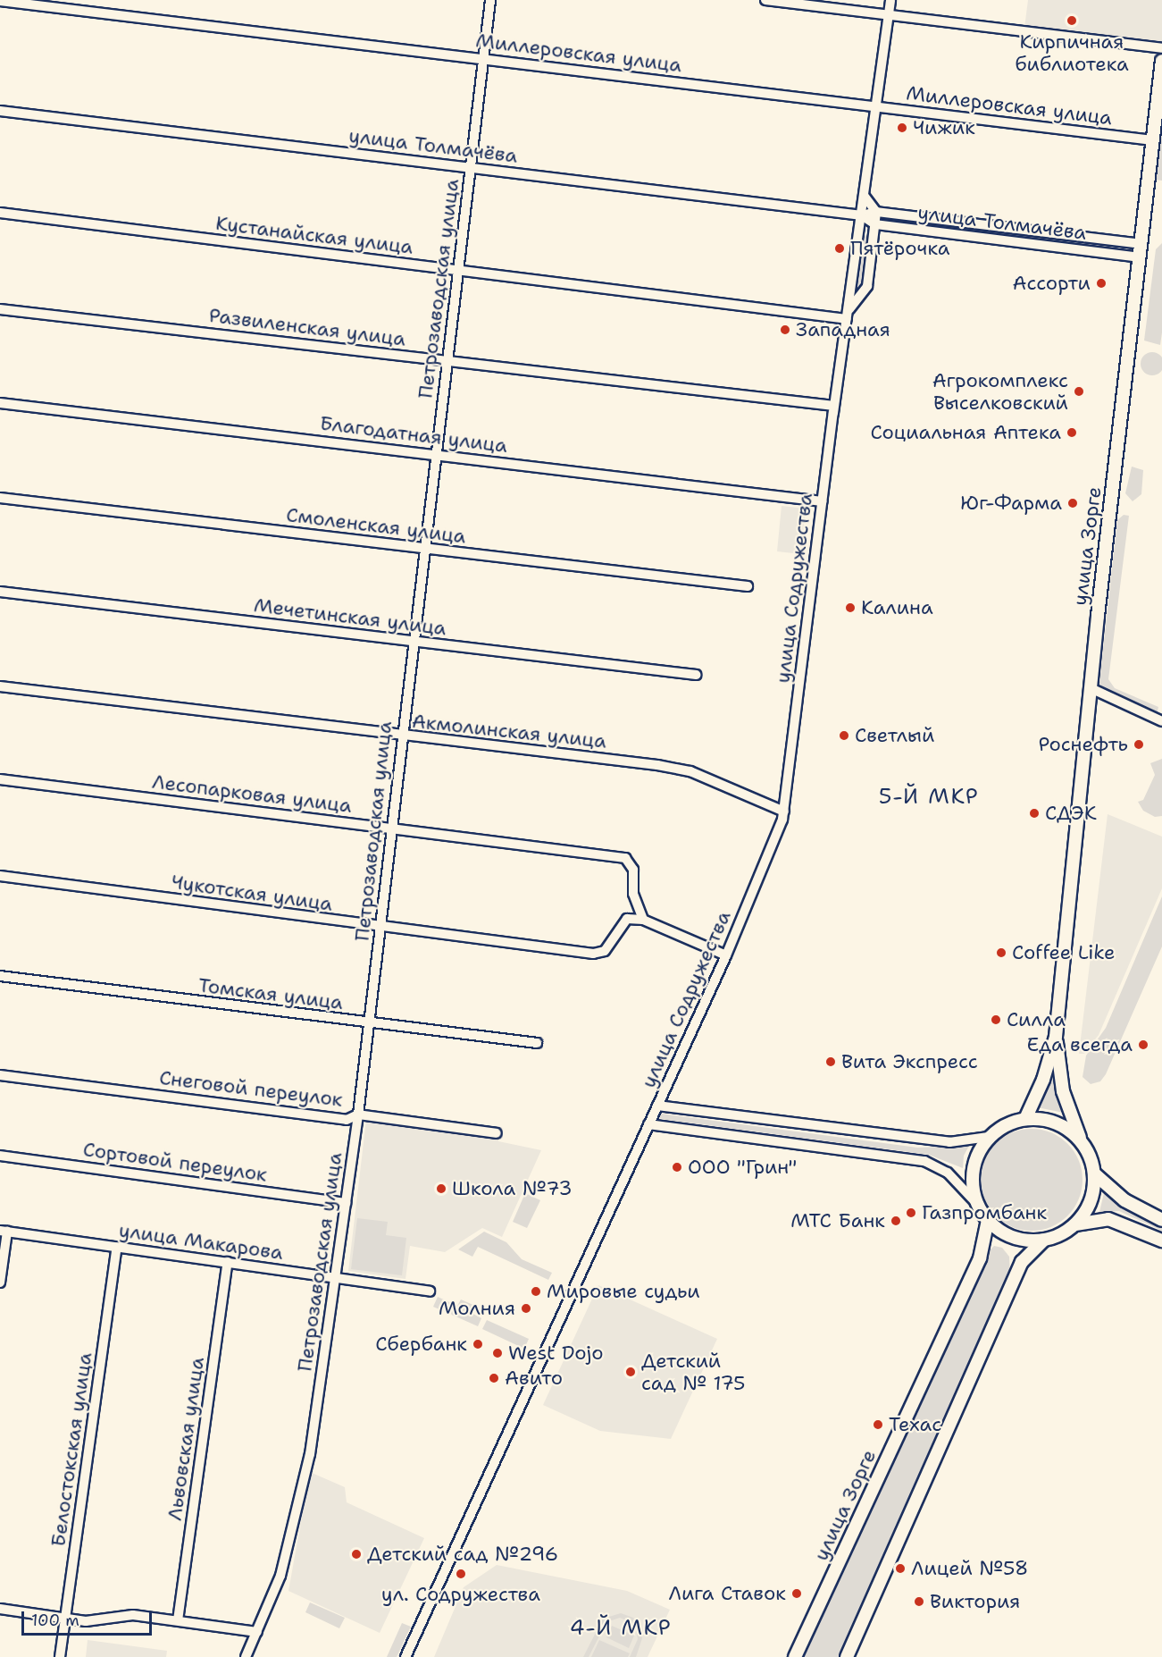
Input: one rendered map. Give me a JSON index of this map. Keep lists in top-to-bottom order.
{
  "streets": {
    "main road": ["улица Зорге"],
    "street": [
      "Миллеровская улица",
      "улица Толмачёва",
      "Кустанайская улица",
      "Петрозаводская улица",
      "Развиленская улица",
      "Благодатная улица",
      "Смоленская улица",
      "улица Содружества",
      "Мечетинская улица",
      "Акмолинская улица",
      "Лесопарковая улица",
      "Чукотская улица",
      "Томская улица",
      "Снеговой переулок",
      "Сортовой переулок",
      "улица Макарова",
      "Львовская улица",
      "Белостокская улица"
    ]
  },
  "crossings": [
    ["Миллеровская улица", "Петрозаводская улица"],
    ["Миллеровская улица", "улица Зорге"],
    ["Миллеровская улица", "улица Содружества"],
    ["улица Толмачёва", "Петрозаводская улица"],
    ["улица Толмачёва", "улица Зорге"],
    ["улица Толмачёва", "улица Содружества"],
    ["Кустанайская улица", "Петрозаводская улица"],
    ["Кустанайская улица", "улица Содружества"],
    ["Петрозаводская улица", "Развиленская улица"],
    ["Петрозаводская улица", "Благодатная улица"],
    ["Петрозаводская улица", "Смоленская улица"],
    ["Петрозаводская улица", "Мечетинская улица"],
    ["Петрозаводская улица", "Акмолинская улица"],
    ["Петрозаводская улица", "Лесопарковая улица"],
    ["Петрозаводская улица", "Чукотская улица"],
    ["Петрозаводская улица", "Томская улица"],
    ["Петрозаводская улица", "Снеговой переулок"],
    ["Петрозаводская улица", "Сортовой переулок"],
    ["Петрозаводская улица", "улица Макарова"],
    ["Развиленская улица", "улица Содружества"],
    ["Благодатная улица", "улица Содружества"],
    ["улица Содружества", "Акмолинская улица"],
    ["Лесопарковая улица", "Чукотская улица"],
    ["улица Макарова", "Львовская улица"],
    ["улица Макарова", "Белостокская улица"]
  ],
  "districts": ["5-Й МКР", "4-Й МКР"],
  "places": [
    "Кирпичная библиотека",
    "Чижик",
    "Пятёрочка",
    "Ассорти",
    "Западная",
    "Агрокомплекс Выселковский",
    "Социальная Аптека",
    "Юг-Фарма",
    "Калина",
    "Светлый",
    "Роснефть",
    "СДЭК",
    "Coffee Like",
    "Силла",
    "Еда всегда",
    "Вита Экспресс",
    "ООО \"Грин\"",
    "Школа №73",
    "Газпромбанк",
    "МТС Банк",
    "Мировые судьи",
    "Молния",
    "Сбербанк",
    "West Dojo",
    "Детский сад № 175",
    "Авито",
    "Техас",
    "Детский сад №296",
    "Лицей №58",
    "ул. Содружества",
    "Лига Ставок",
    "Виктория"
  ],
  "scale_bar": "100 m"
}
